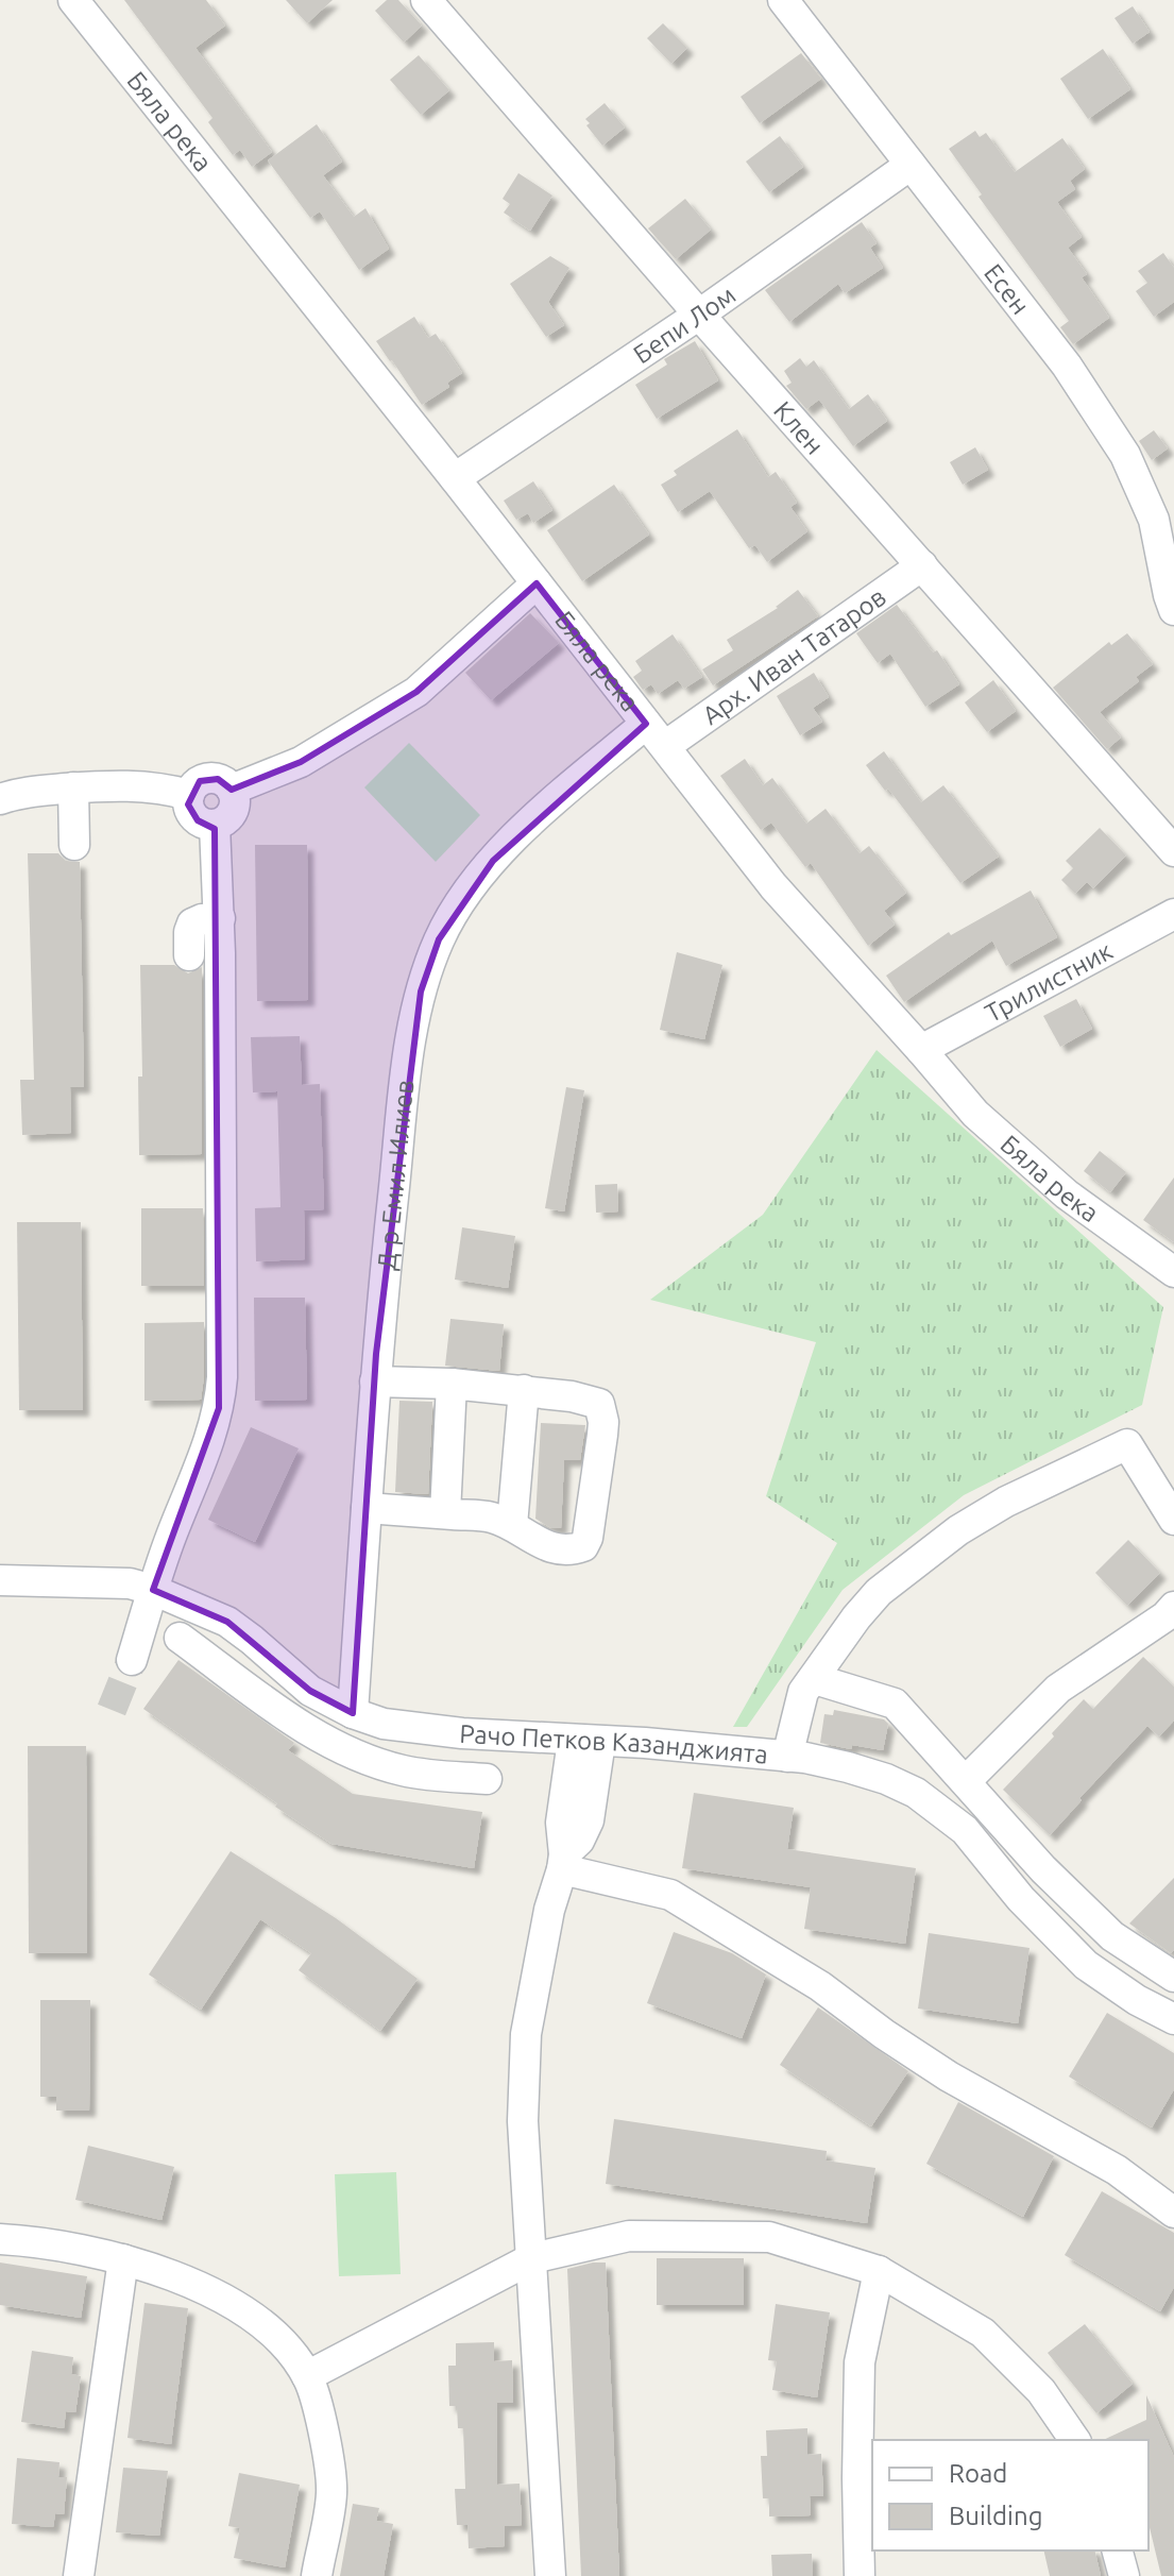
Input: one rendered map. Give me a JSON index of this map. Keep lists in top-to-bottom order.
{
  "streets": {
    "street": [
      "Бяла река",
      "Есен",
      "Бепи Лом",
      "Клен",
      "Арх. Иван Татаров",
      "Трилистник",
      "Д-р Емил Илиев",
      "Рачо Петков Казанджията"
    ]
  },
  "crossings": [
    ["Бяла река", "Бепи Лом"],
    ["Бяла река", "Арх. Иван Татаров"],
    ["Бяла река", "Трилистник"],
    ["Бяла река", "Д-р Емил Илиев"],
    ["Есен", "Бепи Лом"],
    ["Бепи Лом", "Клен"],
    ["Клен", "Арх. Иван Татаров"],
    ["Арх. Иван Татаров", "Д-р Емил Илиев"],
    ["Д-р Емил Илиев", "Рачо Петков Казанджията"]
  ],
  "legend": ["Road", "Building"]
}
